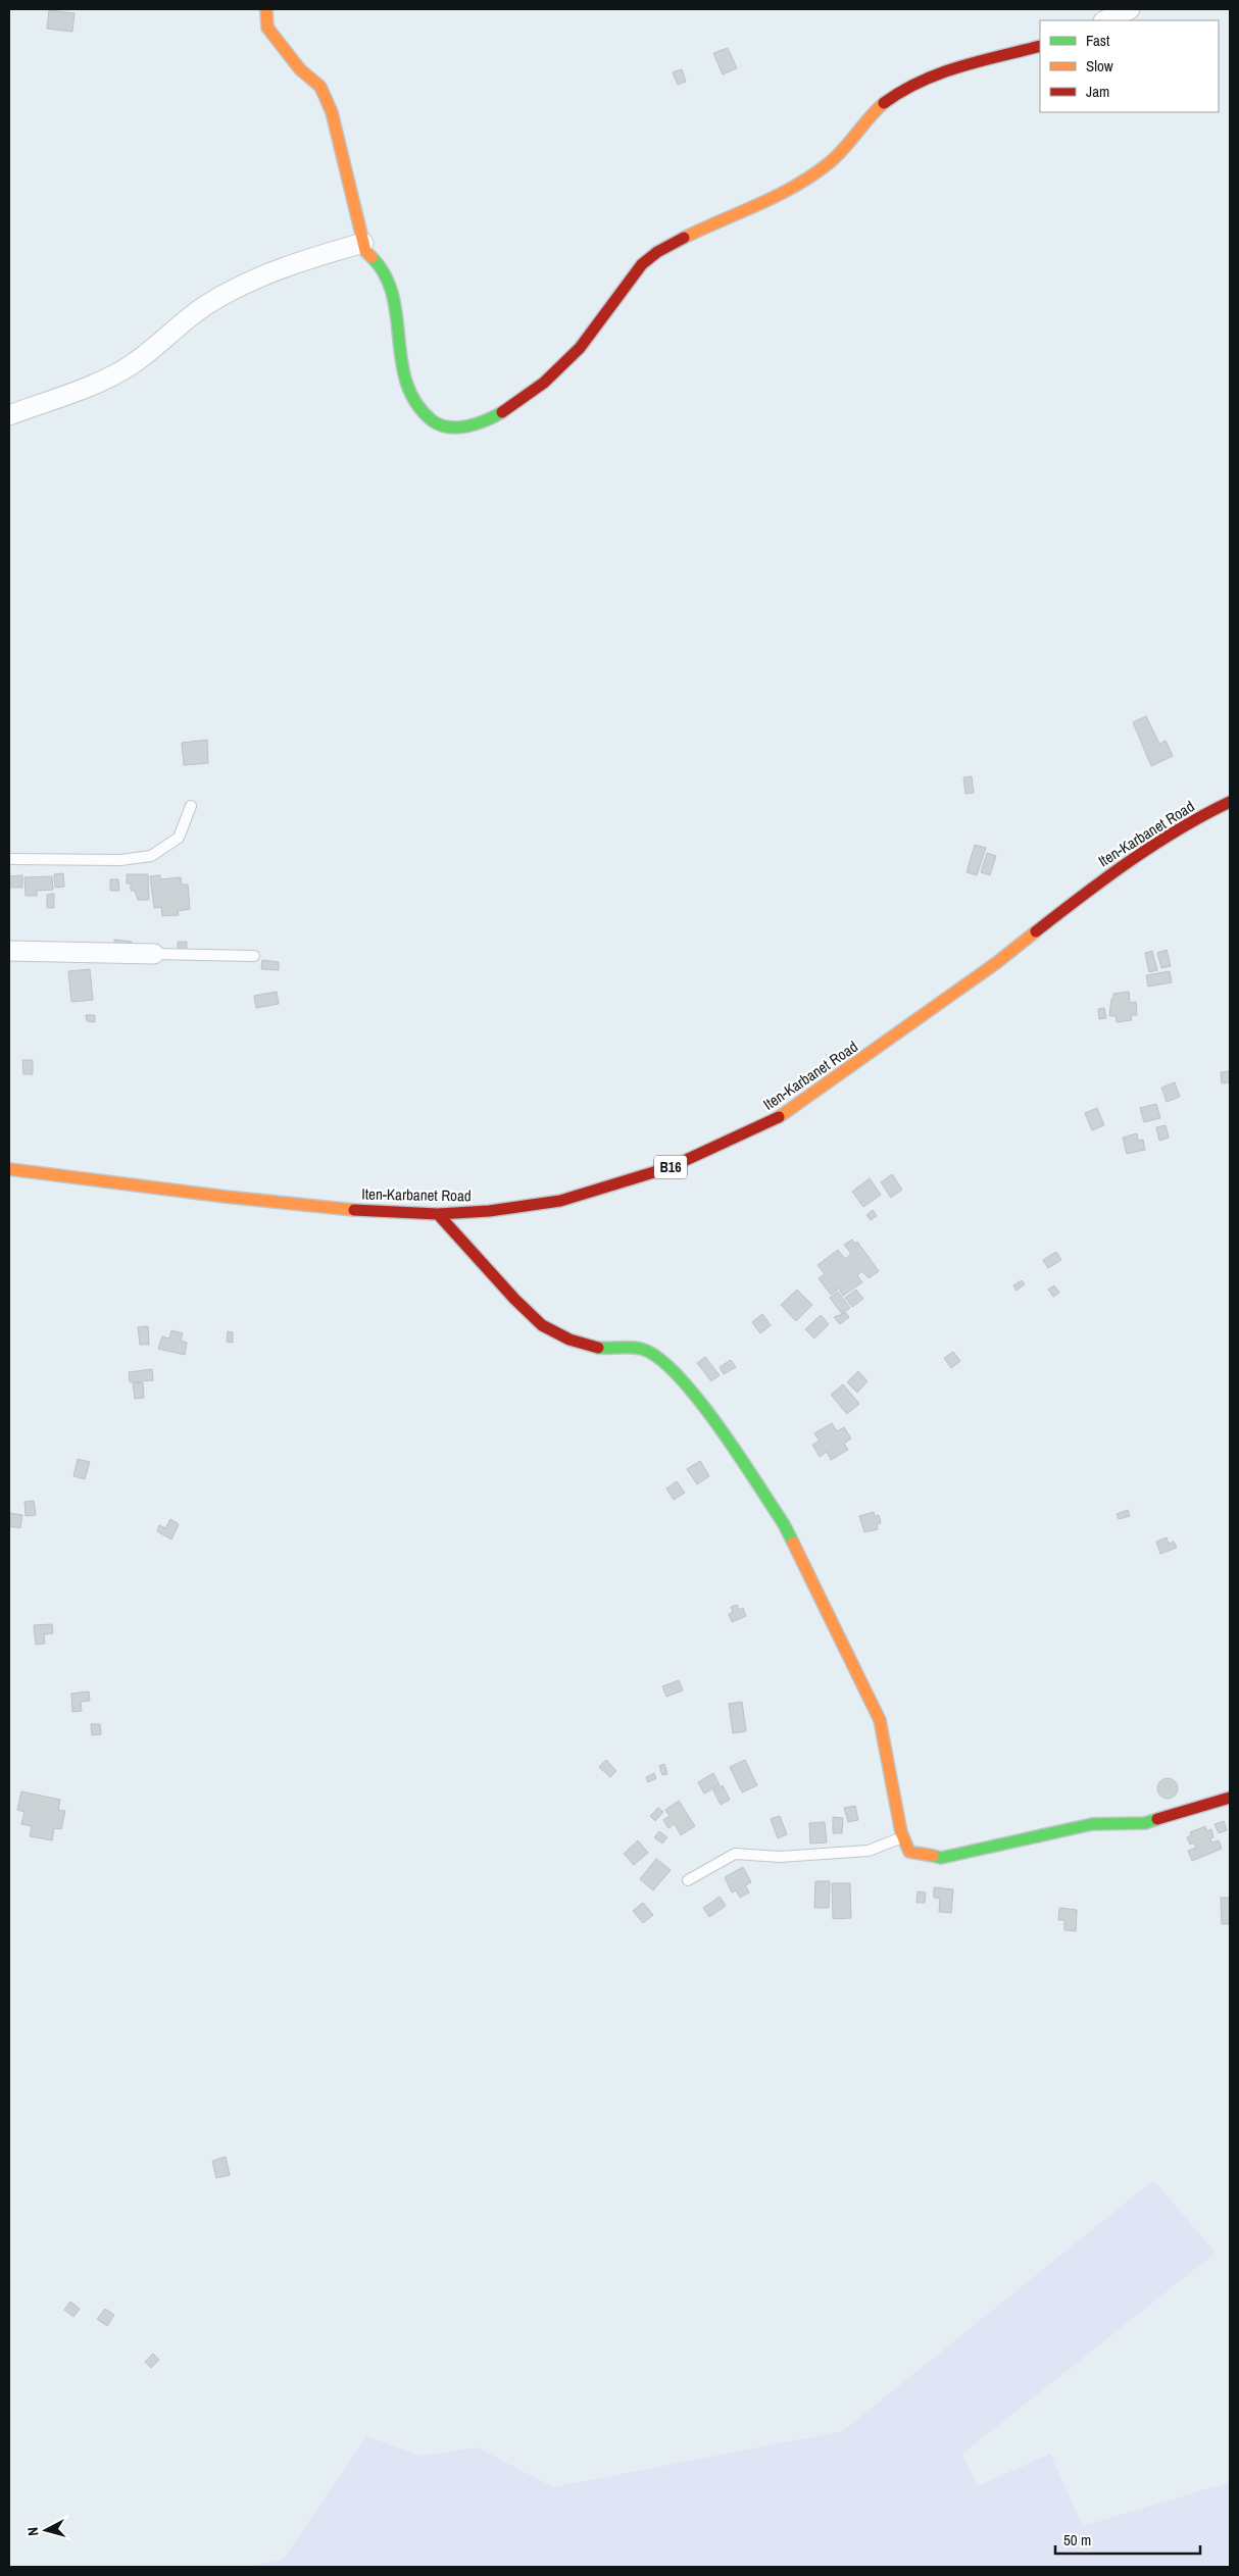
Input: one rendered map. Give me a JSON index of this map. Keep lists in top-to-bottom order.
{
  "streets": {
    "street": ["Iten-Karbanet Road", "B16"]
  },
  "legend": ["Fast", "Slow", "Jam"],
  "scale_bar": "50 m",
  "north": "left"
}
